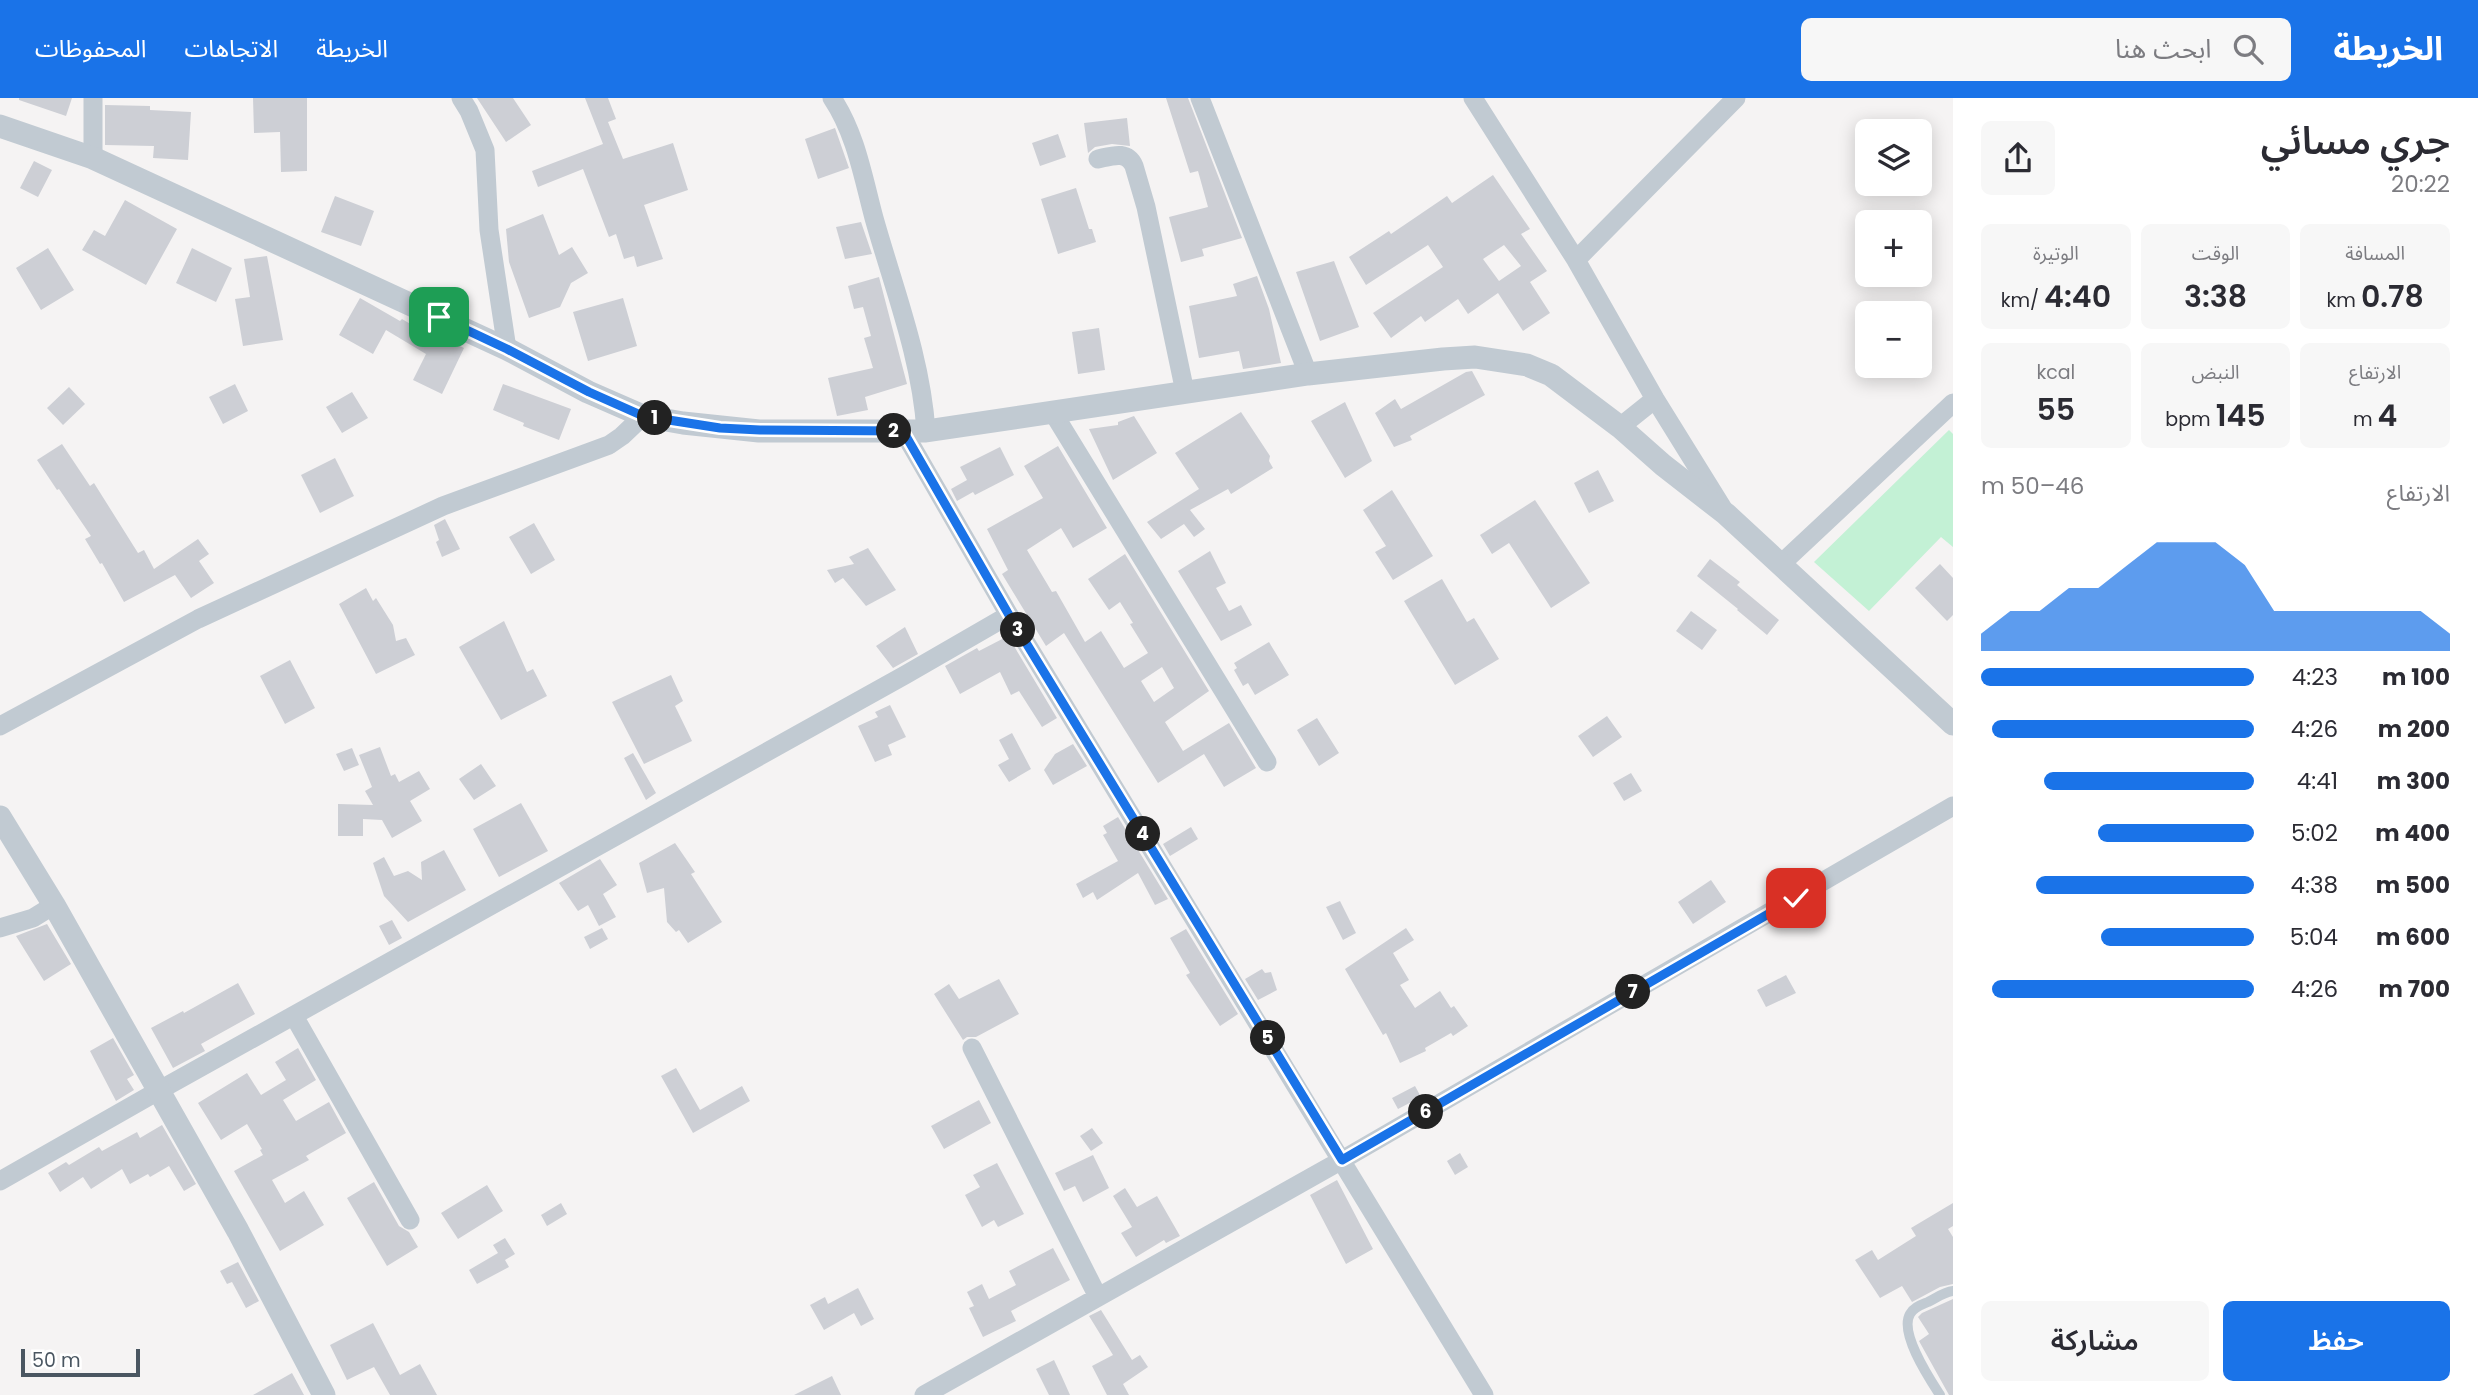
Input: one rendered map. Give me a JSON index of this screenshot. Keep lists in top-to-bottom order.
{
  "scale_bar": "50 m",
  "page": {
    "header": "الخريطة",
    "search": "ابحث هنا",
    "nav": ["الخريطة", "الاتجاهات", "المحفوظات"],
    "heading": ["جري مسائي", "20:22"],
    "map_buttons": ["+", "−"],
    "stats": [
      ["المسافة", "0.78 km"],
      ["الوقت", "3:38"],
      ["الوتيرة", "4:40 /km"],
      ["الارتفاع", "4 m"],
      ["النبض", "145 bpm"],
      ["kcal", "55"]
    ],
    "pins": [
      "1",
      "2",
      "3",
      "4",
      "7",
      "5",
      "6"
    ],
    "chart": ["الارتفاع", "46–50 m"],
    "list": [
      {
        "name": "100 m",
        "note": "4:23"
      },
      {
        "name": "200 m",
        "note": "4:26"
      },
      {
        "name": "300 m",
        "note": "4:41"
      },
      {
        "name": "400 m",
        "note": "5:02"
      },
      {
        "name": "500 m",
        "note": "4:38"
      },
      {
        "name": "600 m",
        "note": "5:04"
      },
      {
        "name": "700 m",
        "note": "4:26"
      }
    ],
    "buttons": ["حفظ", "مشاركة"],
    "scale": "50 m"
  }
}
